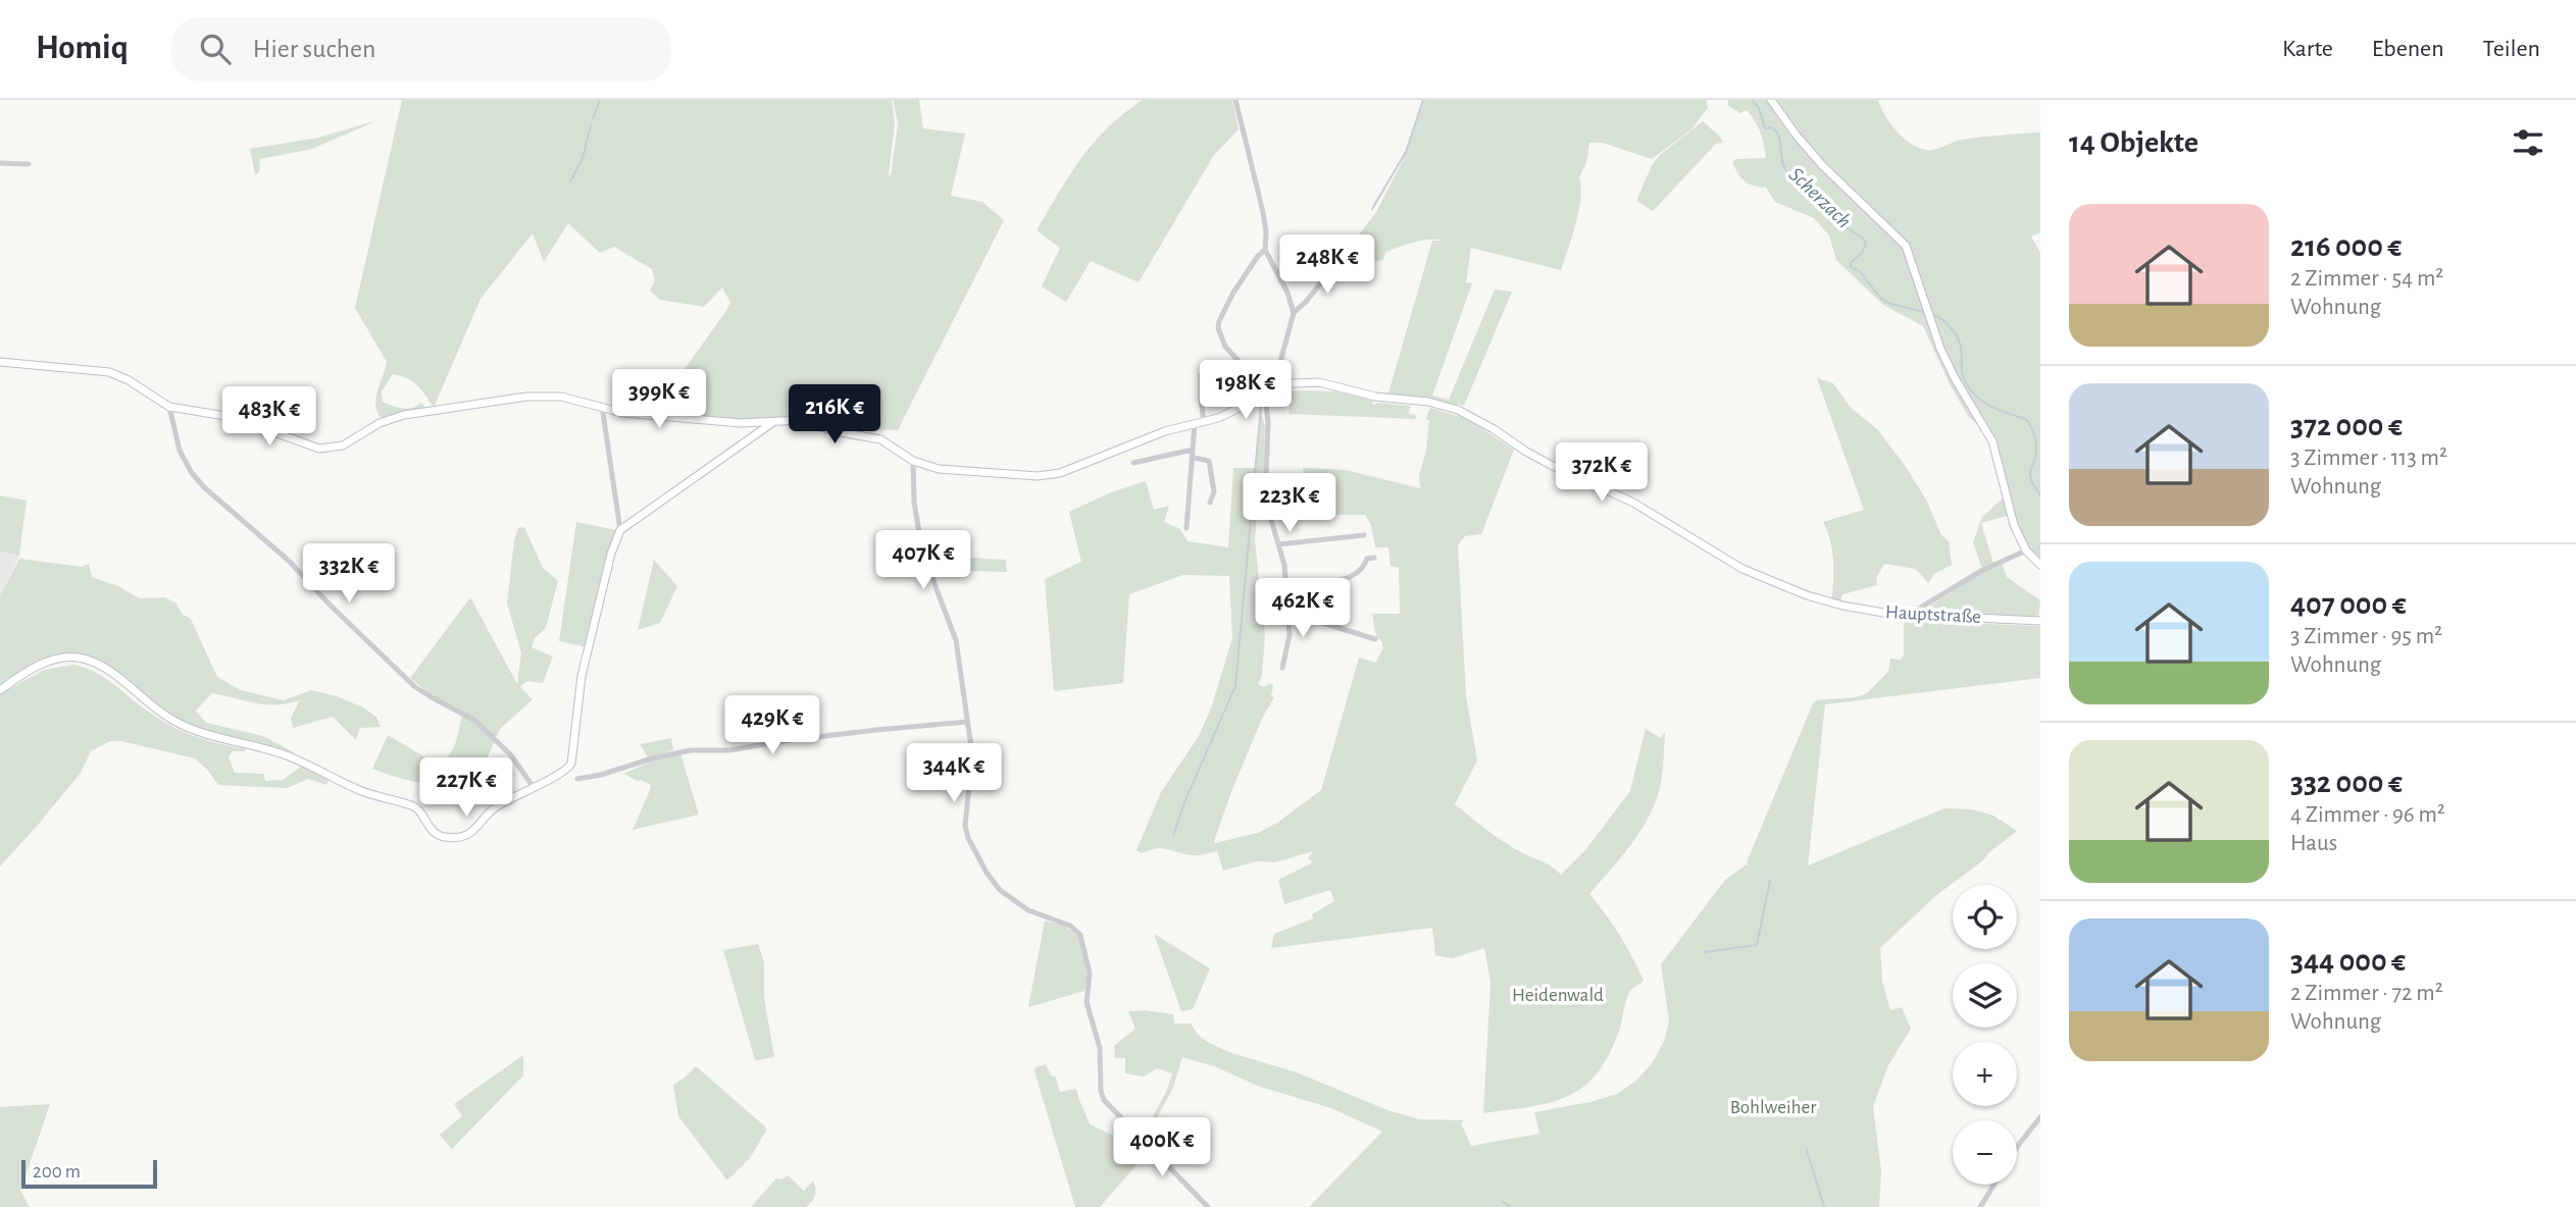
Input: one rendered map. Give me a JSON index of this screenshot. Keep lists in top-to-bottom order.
{
  "streets": {
    "main road": ["Hauptstraße"]
  },
  "water": ["Scherzach"],
  "parks": ["Heidenwald", "Bohlweiher"],
  "scale_bar": "200 m",
  "page": {
    "header": "Homiq",
    "search": "Hier suchen",
    "nav": ["Karte", "Ebenen", "Teilen"],
    "heading": "14 Objekte",
    "list": [
      {
        "name": "216 000 €",
        "note": "2 Zimmer · 54 m² · Wohnung"
      },
      {
        "name": "372 000 €",
        "note": "3 Zimmer · 113 m² · Wohnung"
      },
      {
        "name": "407 000 €",
        "note": "3 Zimmer · 95 m² · Wohnung"
      },
      {
        "name": "332 000 €",
        "note": "4 Zimmer · 96 m² · Haus"
      },
      {
        "name": "344 000 €",
        "note": "2 Zimmer · 72 m² · Wohnung"
      }
    ],
    "price": [
      "248K €",
      "198K €",
      "399K €",
      "216K €",
      "483K €",
      "372K €",
      "223K €",
      "407K €",
      "332K €",
      "462K €",
      "429K €",
      "344K €",
      "227K €",
      "400K €"
    ],
    "map_buttons": ["+", "−"],
    "scale": "200 m"
  }
}
